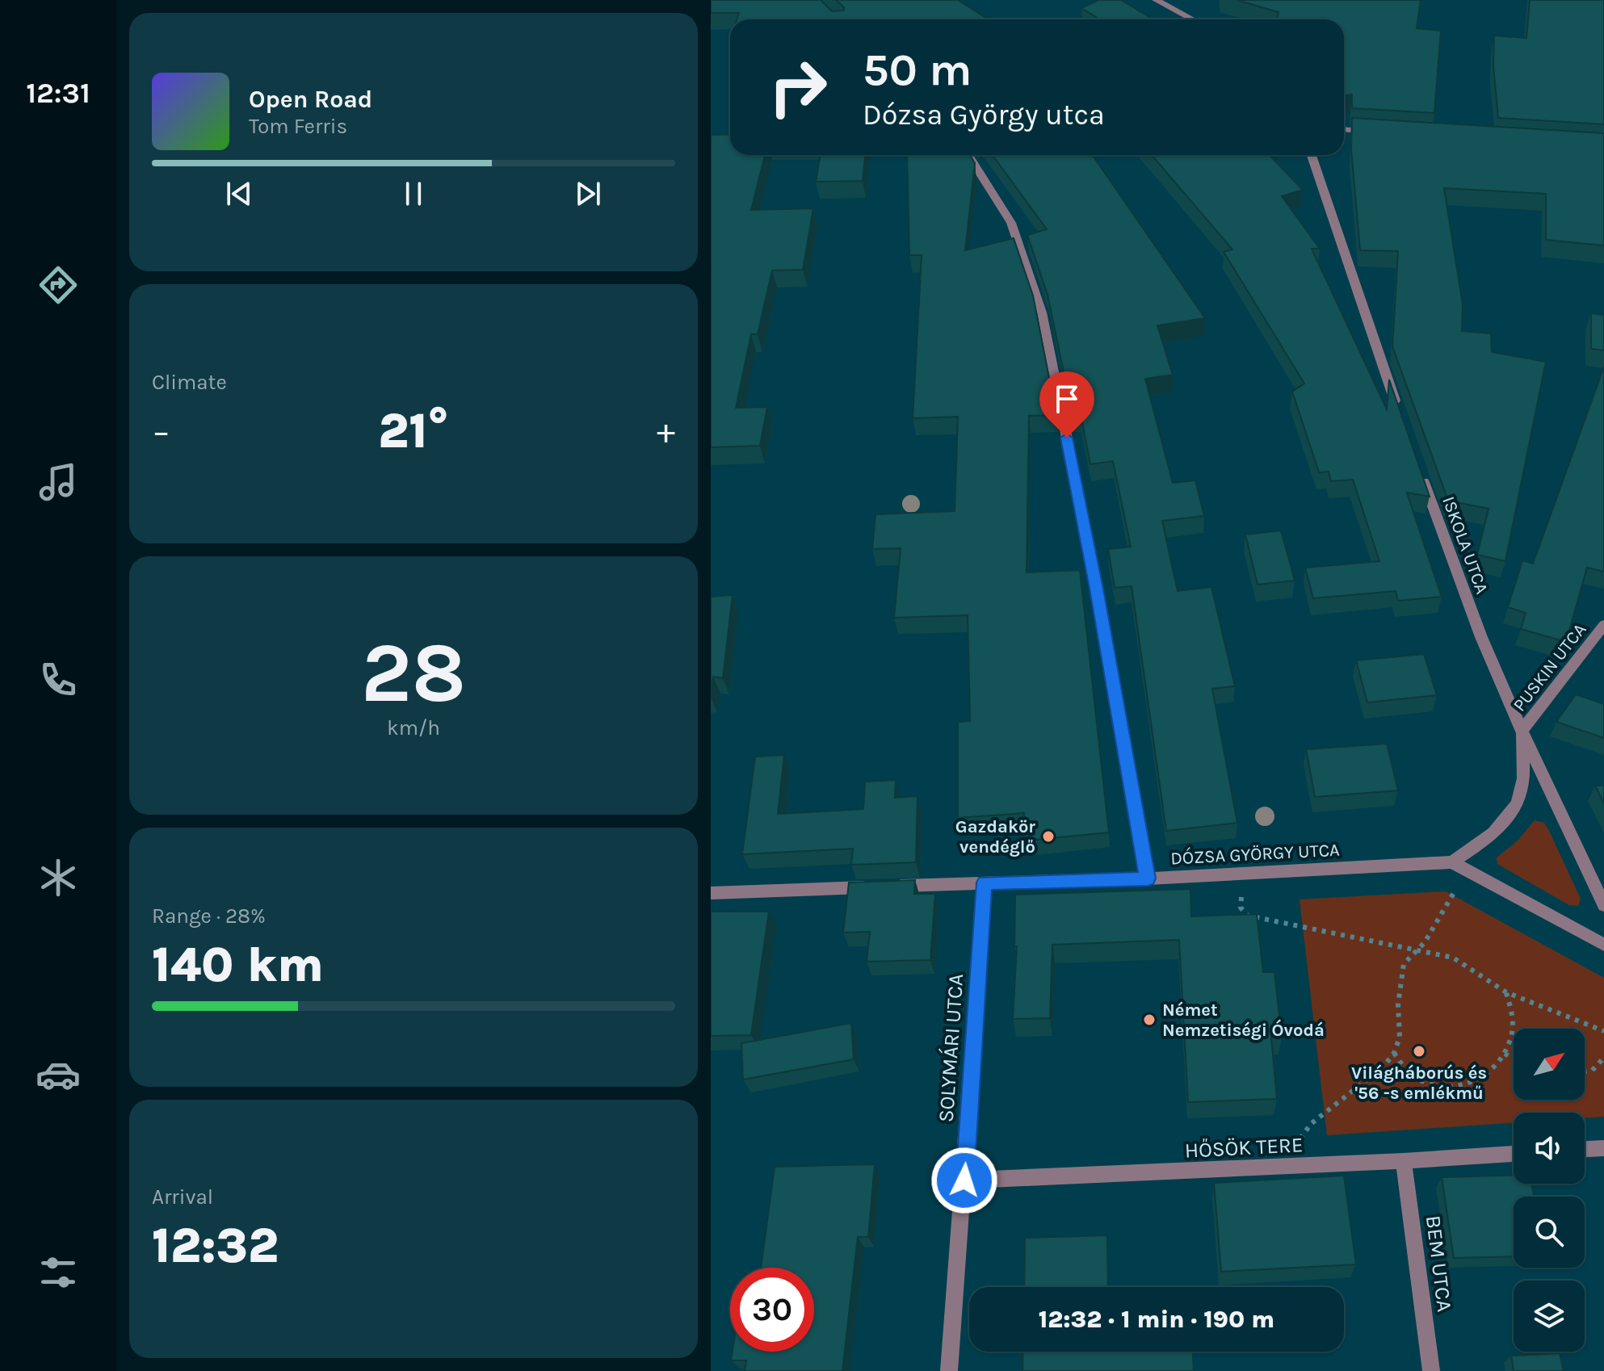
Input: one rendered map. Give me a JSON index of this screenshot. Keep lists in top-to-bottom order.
{
  "streets": {
    "street": [
      "ISKOLA UTCA",
      "PUSKIN UTCA",
      "DÓZSA GYÖRGY UTCA",
      "SOLYMÁRI UTCA",
      "HŐSÖK TERE",
      "BEM UTCA"
    ]
  },
  "crossings": [
    ["ISKOLA UTCA", "PUSKIN UTCA"],
    ["DÓZSA GYÖRGY UTCA", "SOLYMÁRI UTCA"],
    ["SOLYMÁRI UTCA", "HŐSÖK TERE"],
    ["HŐSÖK TERE", "BEM UTCA"]
  ],
  "places": ["Gazdakör vendéglő", "Német Nemzetiségi Óvodá", "Világháborús és '56 -s emlékmű"],
  "north": "top right",
  "page": {
    "tabs": "12:31",
    "turn": ["50 m", "Dózsa György utca"],
    "song": ["Open Road", "Tom Ferris"],
    "tile": [
      "Climate",
      ["28", "km/h"],
      ["Range · 28%", "140 km"],
      ["Arrival", "12:32"]
    ],
    "heat": ["−", "21°", "+"],
    "limit": "30",
    "trip": "12:32 · 1 min · 190 m"
  }
}
